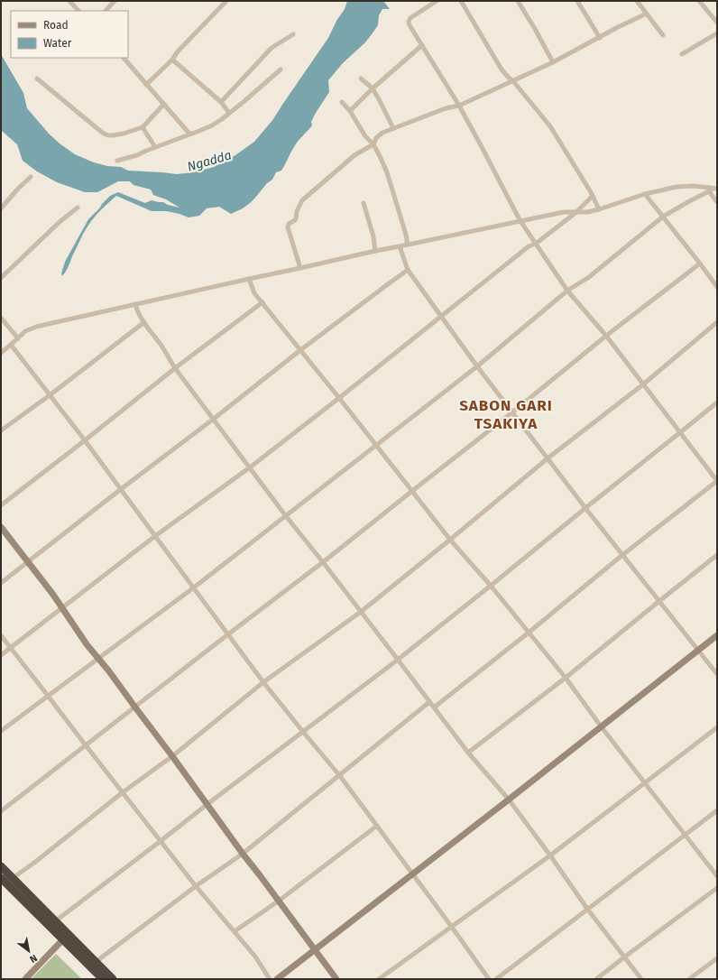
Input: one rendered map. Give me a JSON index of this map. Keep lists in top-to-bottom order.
{
  "districts": ["SABON GARI TSAKIYA"],
  "water": ["Ngadda"],
  "legend": ["Road", "Water"],
  "north": "bottom right"
}
